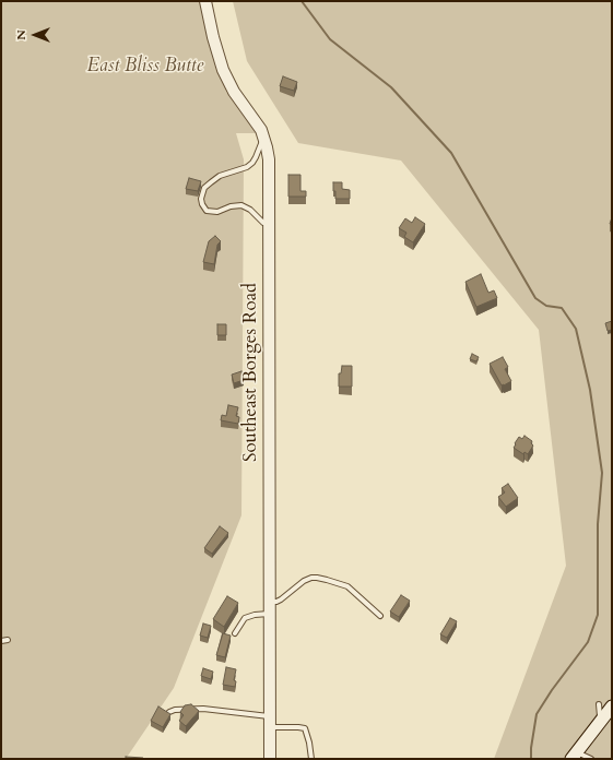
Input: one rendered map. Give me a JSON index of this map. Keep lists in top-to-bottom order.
{
  "streets": {
    "street": ["Southeast Borges Road"]
  },
  "parks": ["East Bliss Butte"],
  "north": "left"
}
